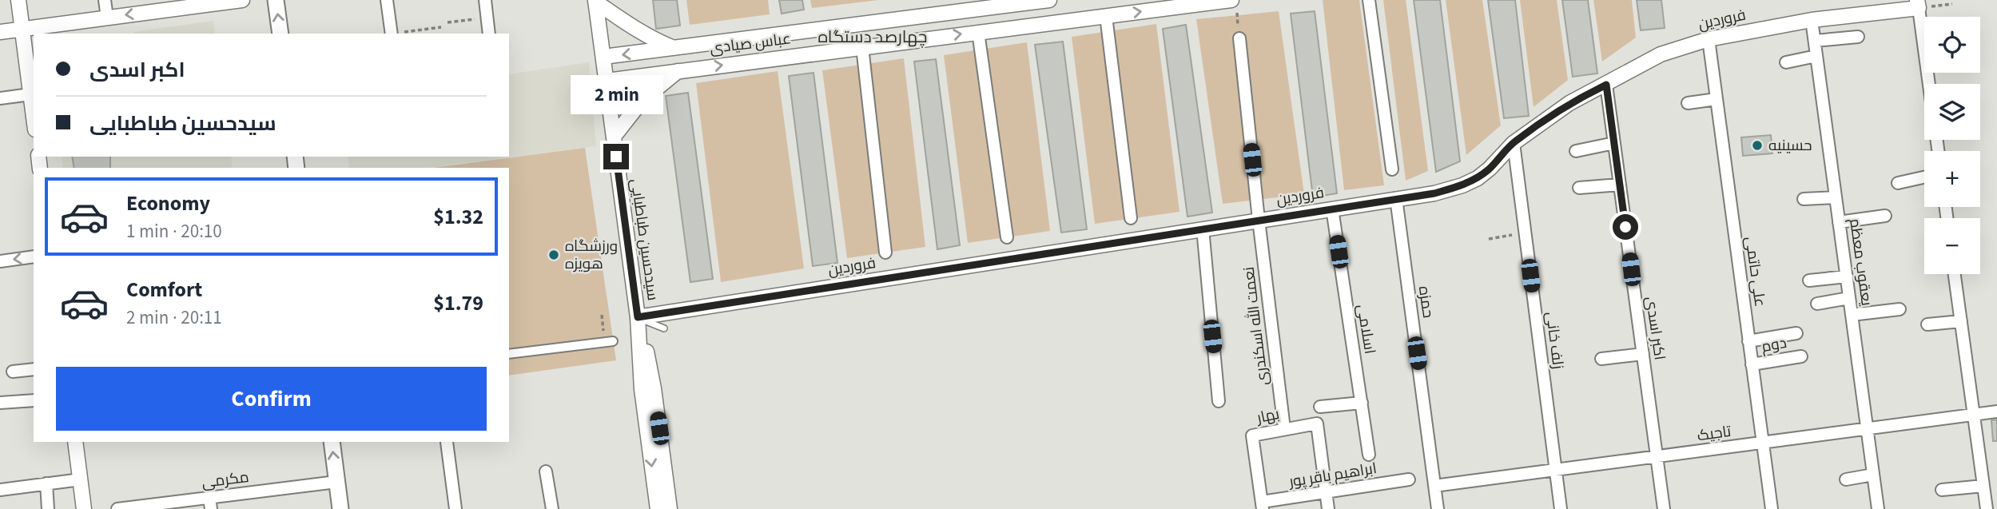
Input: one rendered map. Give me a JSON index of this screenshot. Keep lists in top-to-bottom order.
{
  "streets": {
    "street": [
      "فروردین",
      "عباس صیادی",
      "سیدحسین طباطبایی",
      "یعقوب معظم",
      "علی حاتمی",
      "حمزه",
      "نعمت الله اسکندری",
      "اکبر اسدی",
      "اسلامی",
      "زلف خانی",
      "دوم",
      "بهار",
      "تاجیک",
      "ابراهیم باقر پور",
      "مکرمی"
    ]
  },
  "crossings": [
    ["فروردین", "سیدحسین طباطبایی"],
    ["فروردین", "یعقوب معظم"],
    ["فروردین", "علی حاتمی"],
    ["فروردین", "حمزه"],
    ["فروردین", "نعمت الله اسکندری"],
    ["فروردین", "اکبر اسدی"],
    ["فروردین", "اسلامی"],
    ["فروردین", "زلف خانی"],
    ["عباس صیادی", "سیدحسین طباطبایی"],
    ["یعقوب معظم", "تاجیک"],
    ["علی حاتمی", "دوم"],
    ["علی حاتمی", "تاجیک"],
    ["حمزه", "تاجیک"],
    ["نعمت الله اسکندری", "بهار"],
    ["اکبر اسدی", "تاجیک"],
    ["زلف خانی", "تاجیک"],
    ["بهار", "ابراهیم باقر پور"]
  ],
  "districts": ["چهارصد دستگاه"],
  "places": ["حسینیه", "ورزشگاه هویزه"],
  "page": {
    "map_buttons": ["+", "−"],
    "banner": ["اکبر اسدی", "سیدحسین طباطبایی"],
    "bubble": "2 min",
    "list": [
      {
        "name": "Economy",
        "note": "1 min · 20:10",
        "value": "$1.32"
      },
      {
        "name": "Comfort",
        "note": "2 min · 20:11",
        "value": "$1.79"
      }
    ],
    "buttons": "Confirm"
  }
}
